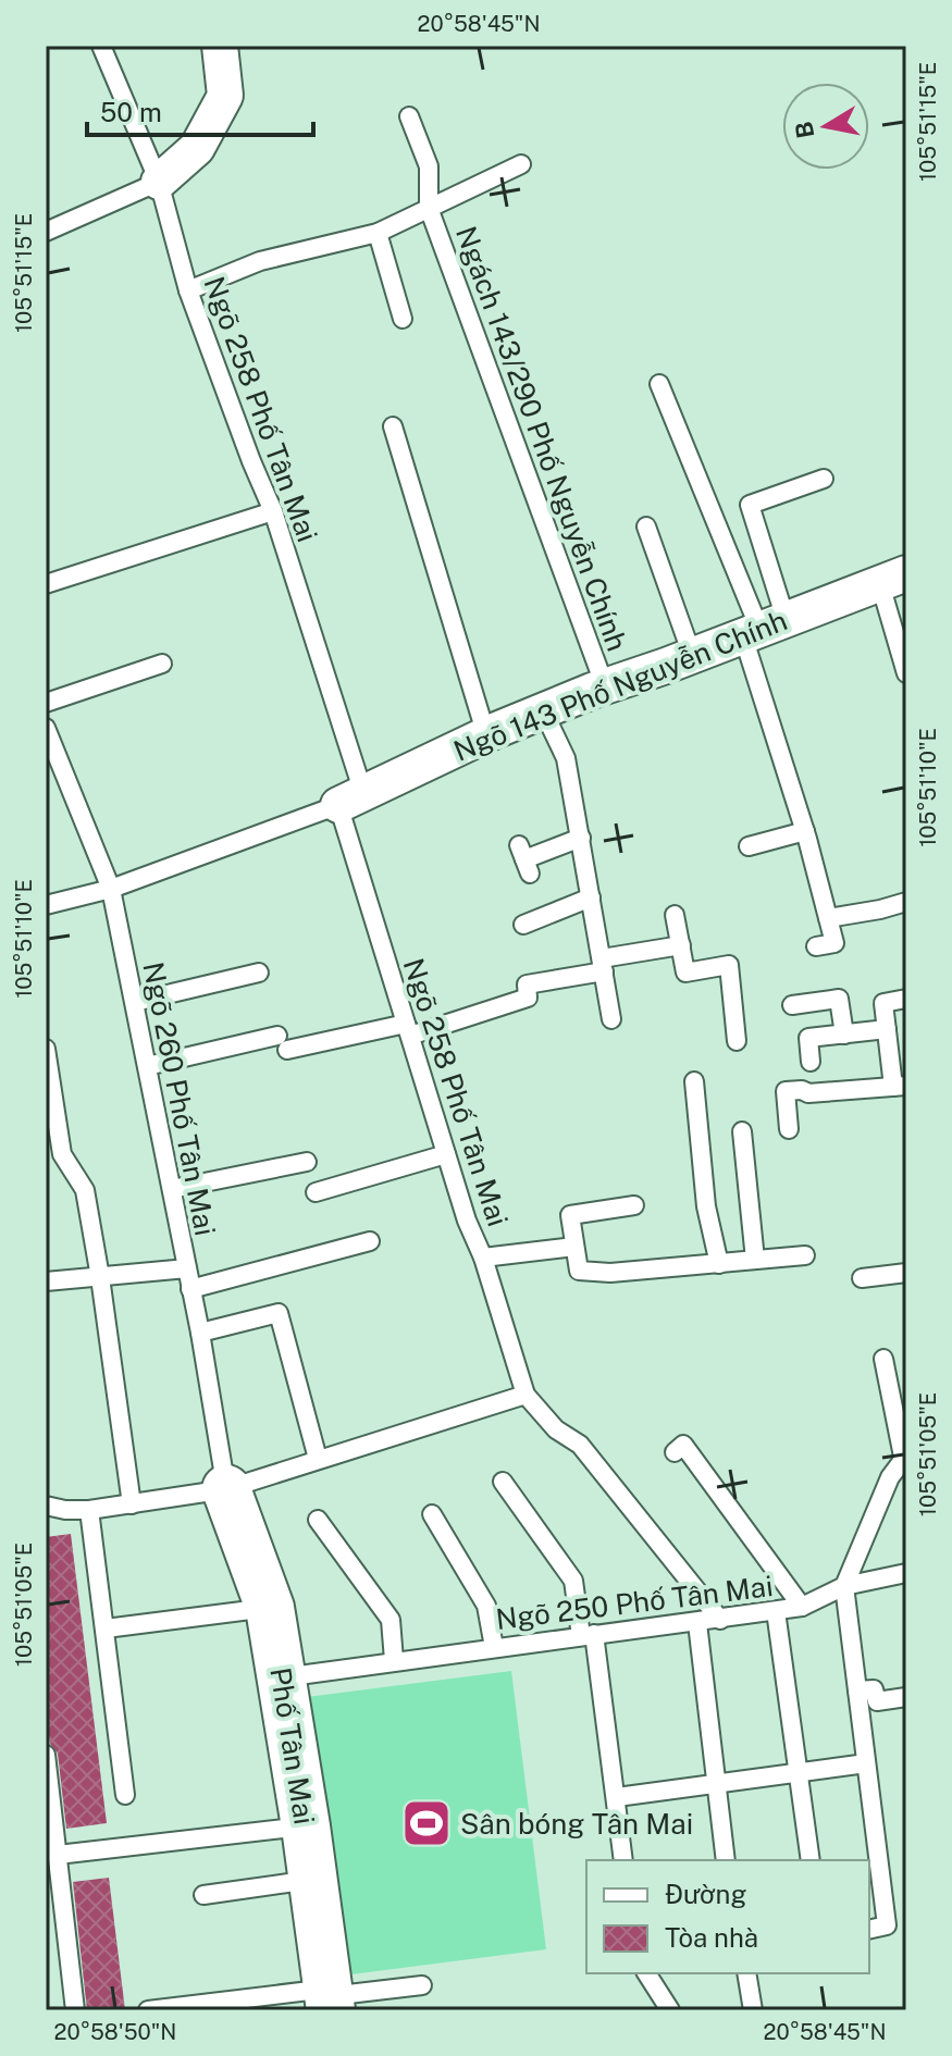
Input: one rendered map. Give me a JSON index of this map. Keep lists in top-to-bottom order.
{
  "streets": {
    "street": ["Ngõ 143 Phố Nguyễn Chính", "Phố Tân Mai"],
    "lane": [
      "Ngõ 258 Phố Tân Mai",
      "Ngách 143/290 Phố Nguyễn Chính",
      "Ngõ 260 Phố Tân Mai",
      "Ngõ 250 Phố Tân Mai"
    ]
  },
  "crossings": [
    ["Ngõ 258 Phố Tân Mai", "Ngách 143/290 Phố Nguyễn Chính"],
    ["Ngõ 258 Phố Tân Mai", "Ngõ 143 Phố Nguyễn Chính"],
    ["Ngõ 258 Phố Tân Mai", "Ngõ 250 Phố Tân Mai"],
    ["Ngách 143/290 Phố Nguyễn Chính", "Ngõ 143 Phố Nguyễn Chính"],
    ["Ngõ 260 Phố Tân Mai", "Phố Tân Mai"],
    ["Ngõ 250 Phố Tân Mai", "Phố Tân Mai"]
  ],
  "places": {
    "sports": ["Sân bóng Tân Mai"]
  },
  "legend": ["Đường", "Tòa nhà"],
  "scale_bar": "50 m",
  "north": "left",
  "coordinates": [
    "20°58'45\"N",
    "105°51'15\"E",
    "105°51'10\"E",
    "105°51'05\"E",
    "20°58'50\"N"
  ]
}
